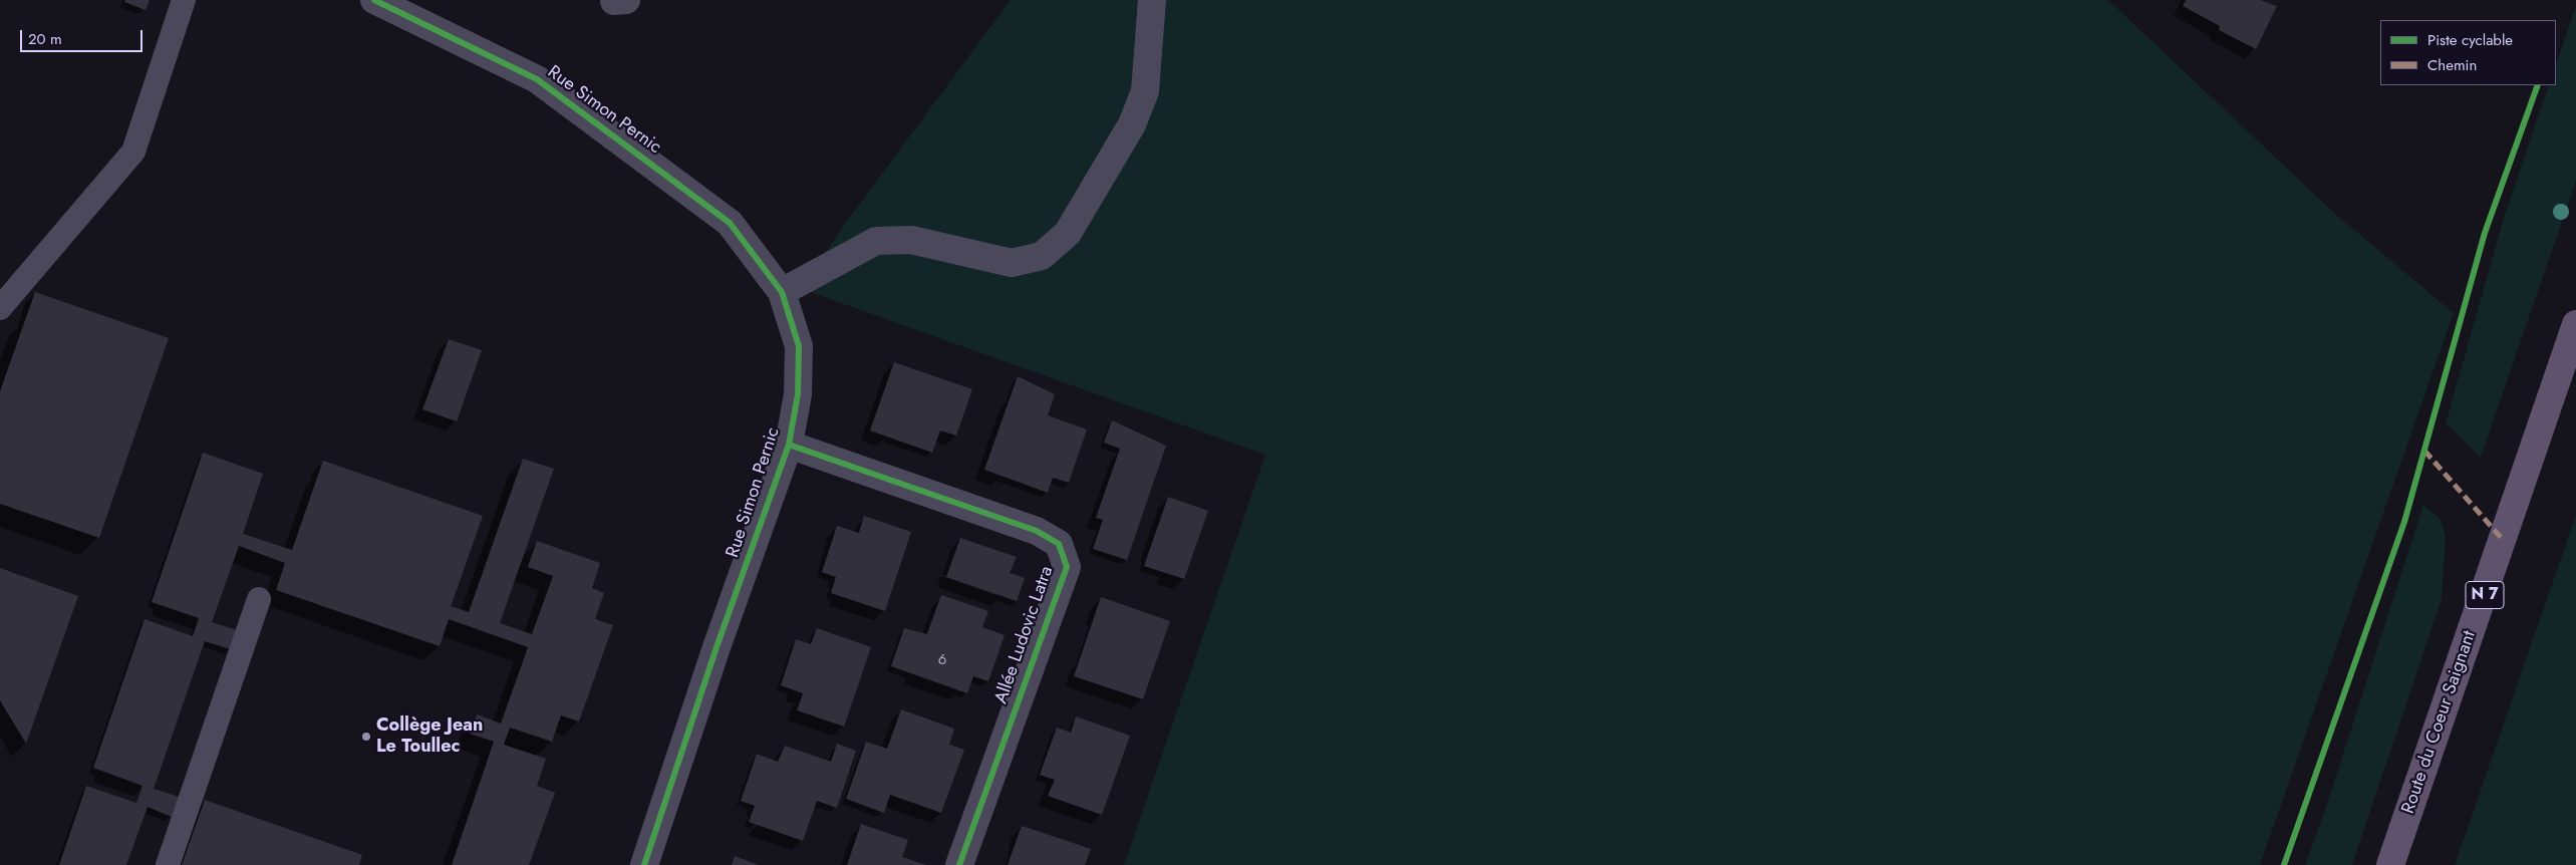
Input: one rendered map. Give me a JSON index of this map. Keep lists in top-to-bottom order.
{
  "streets": {
    "main road": ["N 7", "Route du Coeur Saignant"],
    "street": ["Rue Simon Pernic", "Allée Ludovic Latra"]
  },
  "crossings": [
    ["Rue Simon Pernic", "Allée Ludovic Latra"]
  ],
  "places": ["Collège Jean Le Toullec"],
  "house_numbers": ["6"],
  "legend": ["Piste cyclable", "Chemin"],
  "scale_bar": "20 m"
}
